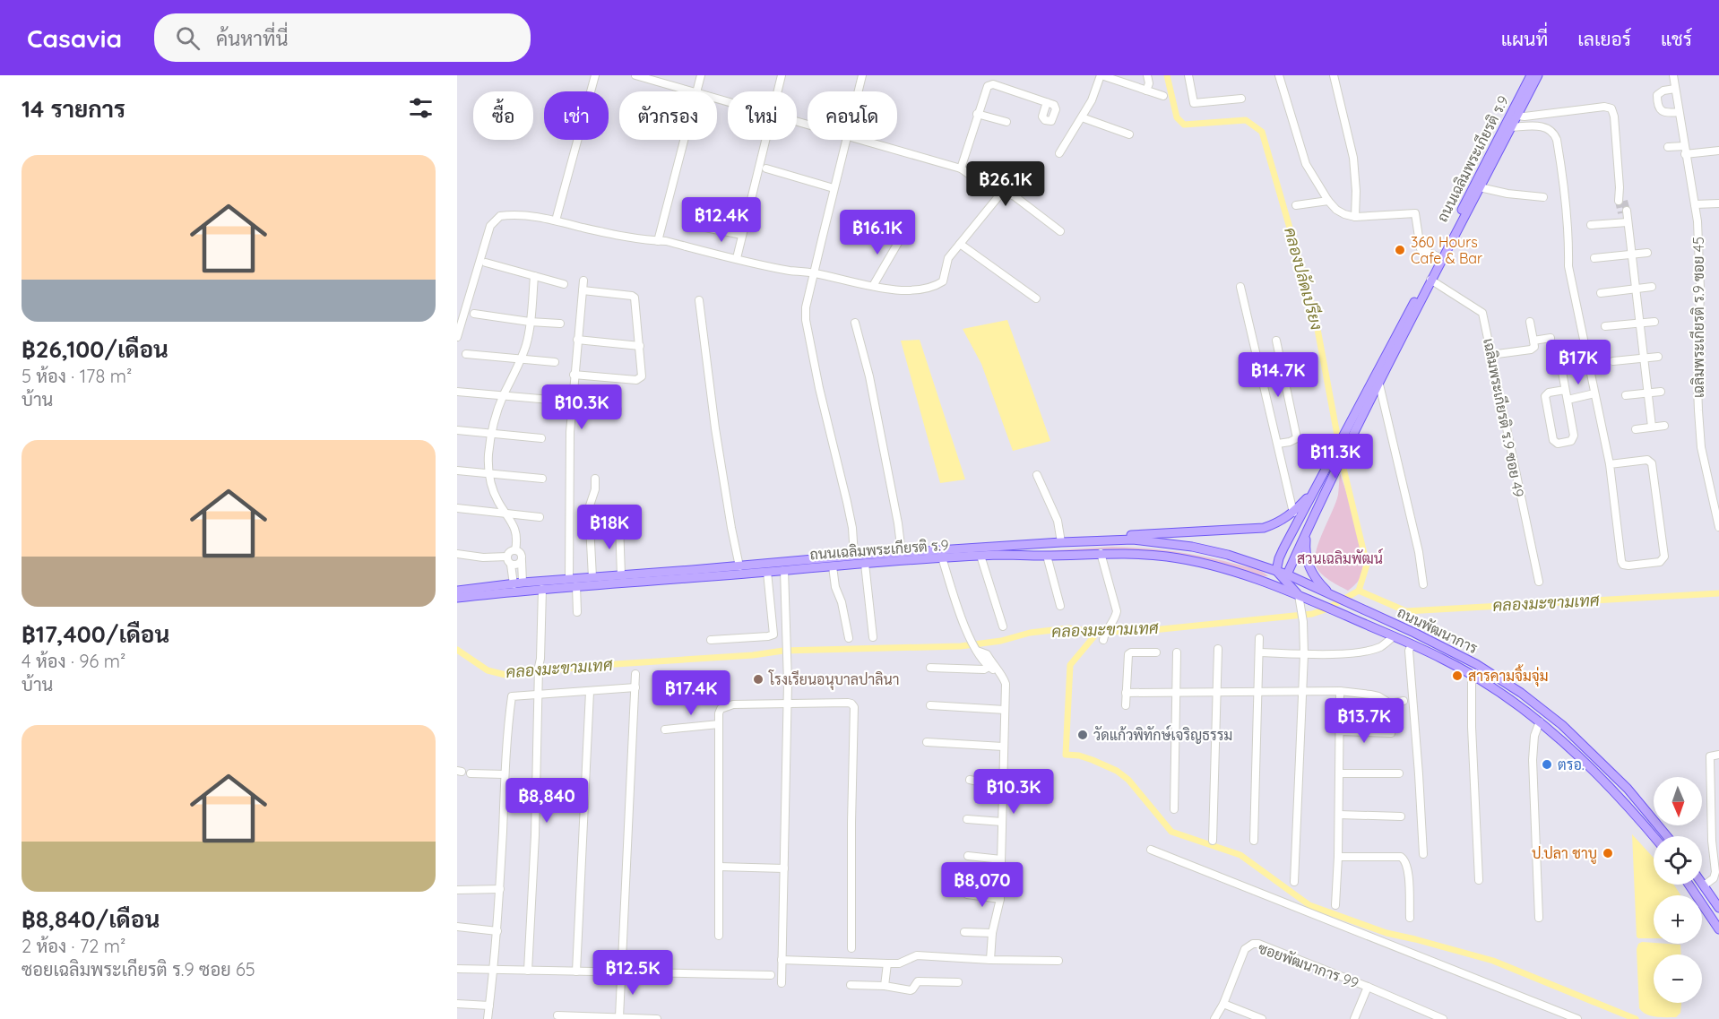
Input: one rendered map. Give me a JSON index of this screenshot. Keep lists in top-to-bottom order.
{
  "streets": {
    "main road": ["ถนนเฉลิมพระเกียรติ ร.9", "ถนนพัฒนาการ"],
    "street": ["เฉลิมพระเกียรติ ร.9 ซอย 45", "เฉลิมพระเกียรติ ร.9 ซอย 49", "ซอยพัฒนาการ 99"]
  },
  "crossings": [
    ["ถนนเฉลิมพระเกียรติ ร.9", "เฉลิมพระเกียรติ ร.9 ซอย 49"],
    ["ถนนเฉลิมพระเกียรติ ร.9", "ถนนพัฒนาการ"]
  ],
  "water": ["คลองปลัดเปรียง", "คลองมะขามเทศ"],
  "parks": ["สวนเฉลิมพัฒน์"],
  "places": [
    "360 Hours Cafe & Bar",
    "สารคามจิ้มจุ่ม",
    "โรงเรียนอนุบาลปาลินา",
    "วัดแก้วพิทักษ์เจริญธรรม",
    "ตรอ.",
    "ป.ปลา ชาบู"
  ],
  "north": "bottom",
  "page": {
    "header": "Casavia",
    "search": "ค้นหาที่นี่",
    "nav": ["แผนที่", "เลเยอร์", "แชร์"],
    "heading": "14 รายการ",
    "chip": [
      "ซื้อ",
      "เช่า",
      "ตัวกรอง",
      "ใหม่",
      "คอนโด"
    ],
    "list": [
      {
        "name": "฿26,100/เดือน",
        "note": "5 ห้อง · 178 m² · บ้าน"
      },
      {
        "name": "฿17,400/เดือน",
        "note": "4 ห้อง · 96 m² · บ้าน"
      },
      {
        "name": "฿8,840/เดือน",
        "note": "2 ห้อง · 72 m² · ซอยเฉลิมพระเกียรติ ร.9 ซอย 65"
      }
    ],
    "price": [
      "฿26.1K",
      "฿12.4K",
      "฿16.1K",
      "฿17K",
      "฿14.7K",
      "฿10.3K",
      "฿11.3K",
      "฿18K",
      "฿17.4K",
      "฿13.7K",
      "฿10.3K",
      "฿8,840",
      "฿8,070",
      "฿12.5K"
    ],
    "map_buttons": ["+", "−"]
  }
}
